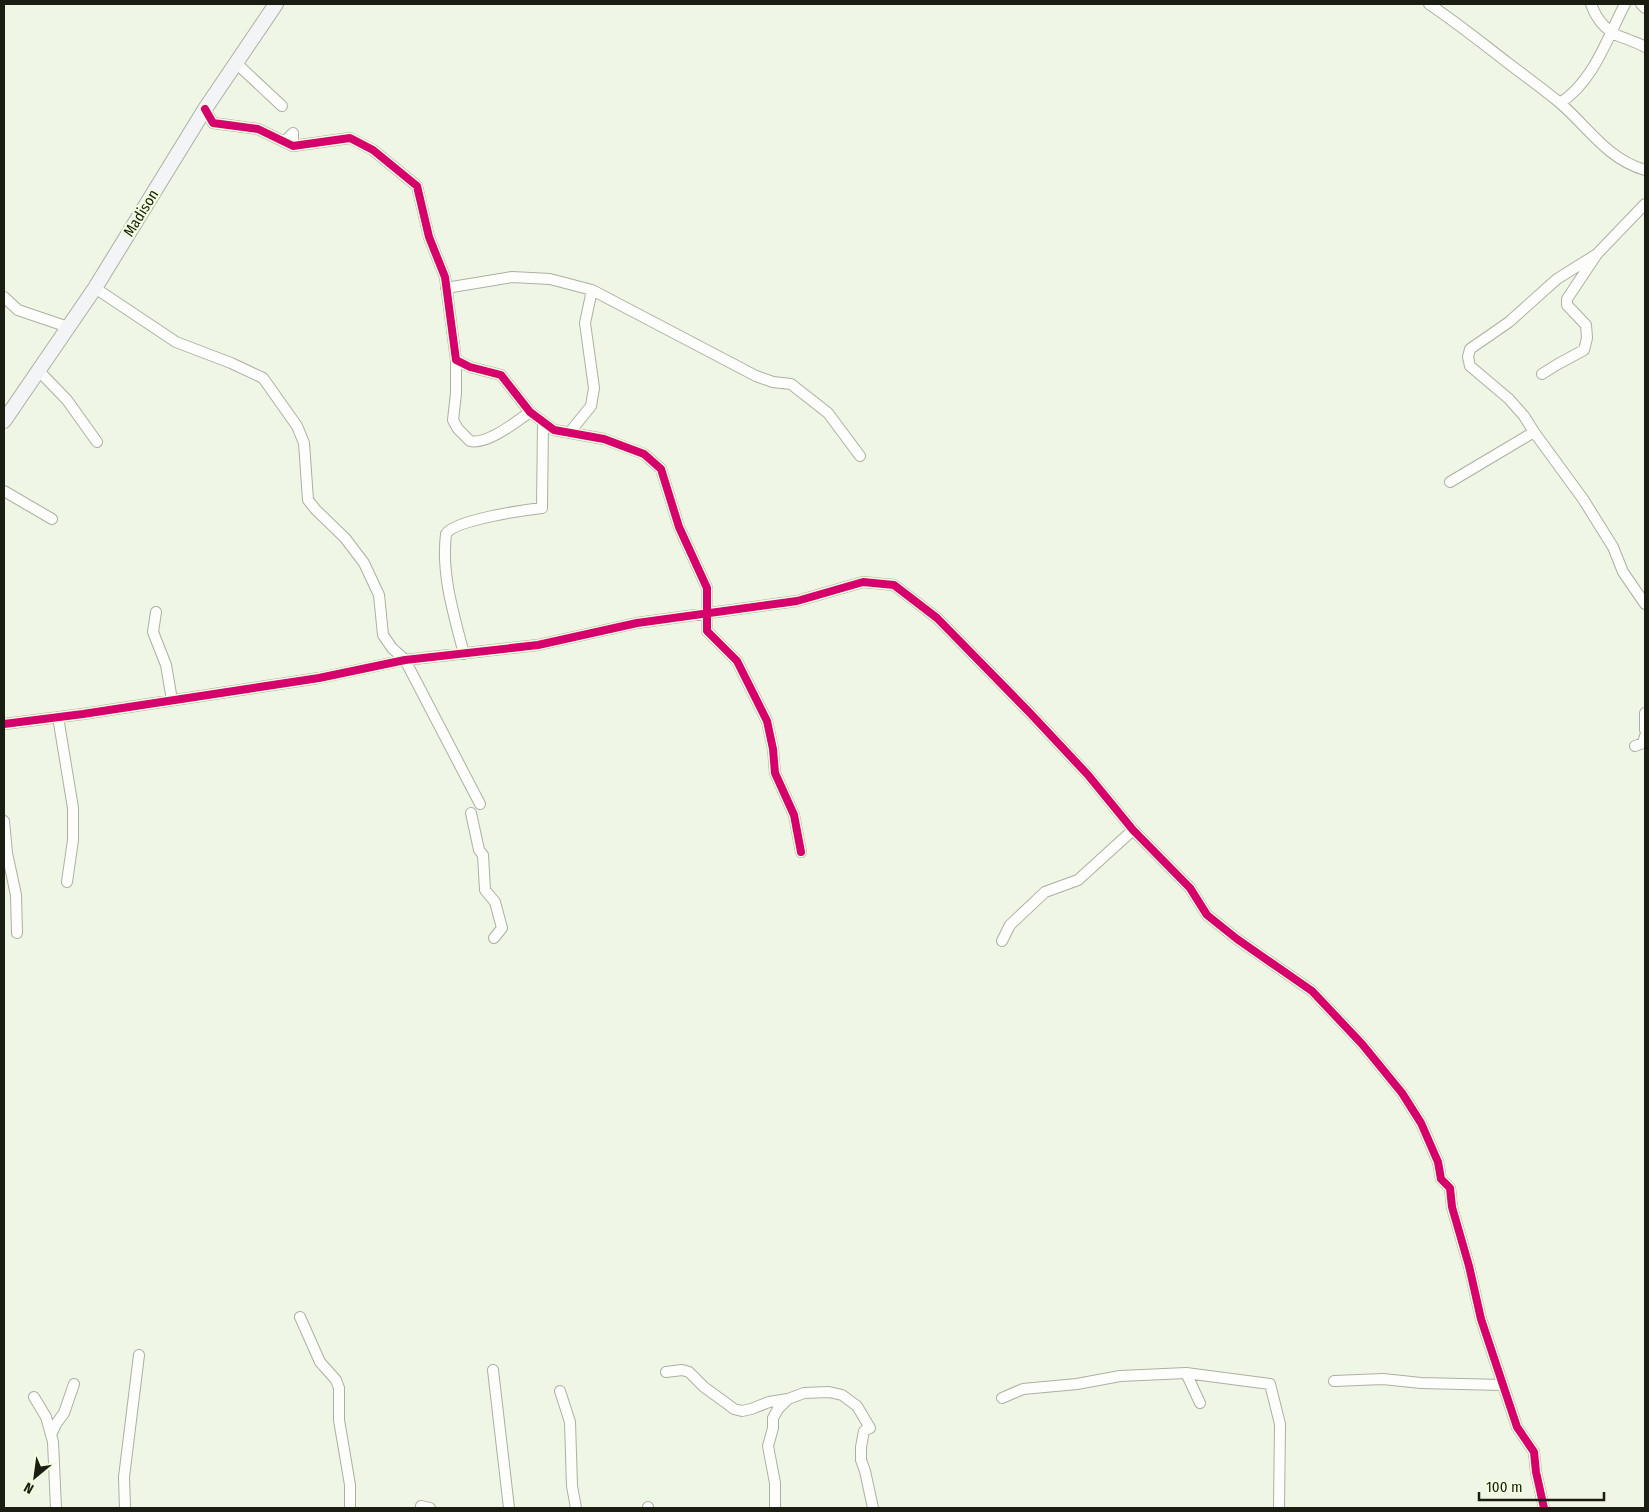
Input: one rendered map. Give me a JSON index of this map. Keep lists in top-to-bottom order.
{
  "streets": {
    "street": ["Madison"]
  },
  "scale_bar": "100 m",
  "north": "bottom left"
}
